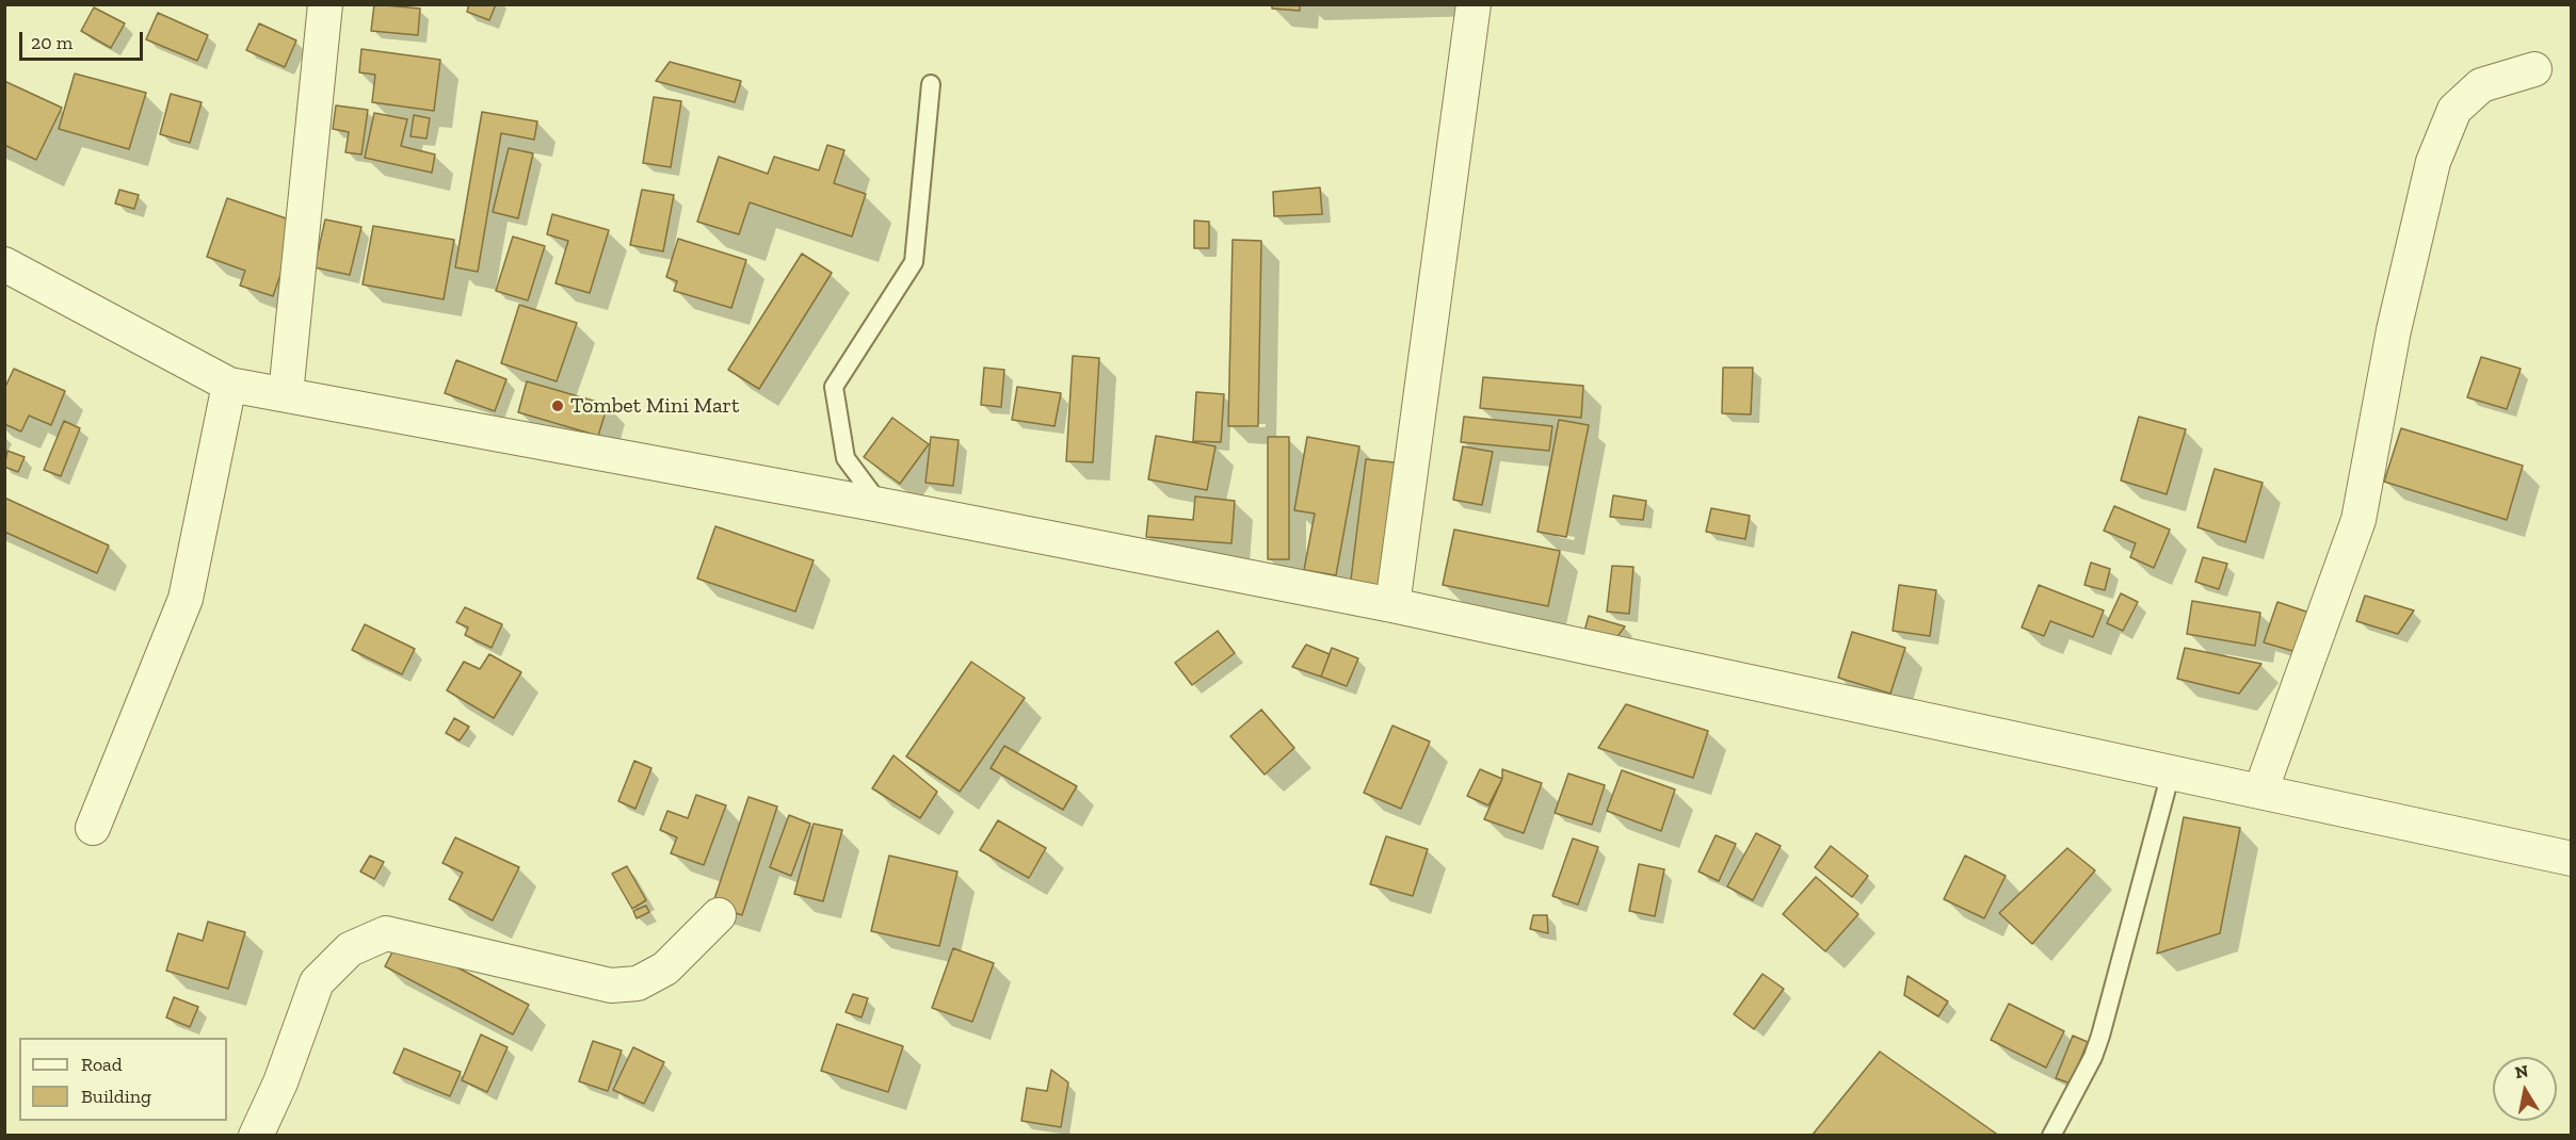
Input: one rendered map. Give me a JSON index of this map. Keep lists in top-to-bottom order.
{
  "places": ["Tombet Mini Mart"],
  "legend": ["Road", "Building"],
  "scale_bar": "20 m",
  "north": "top"
}
